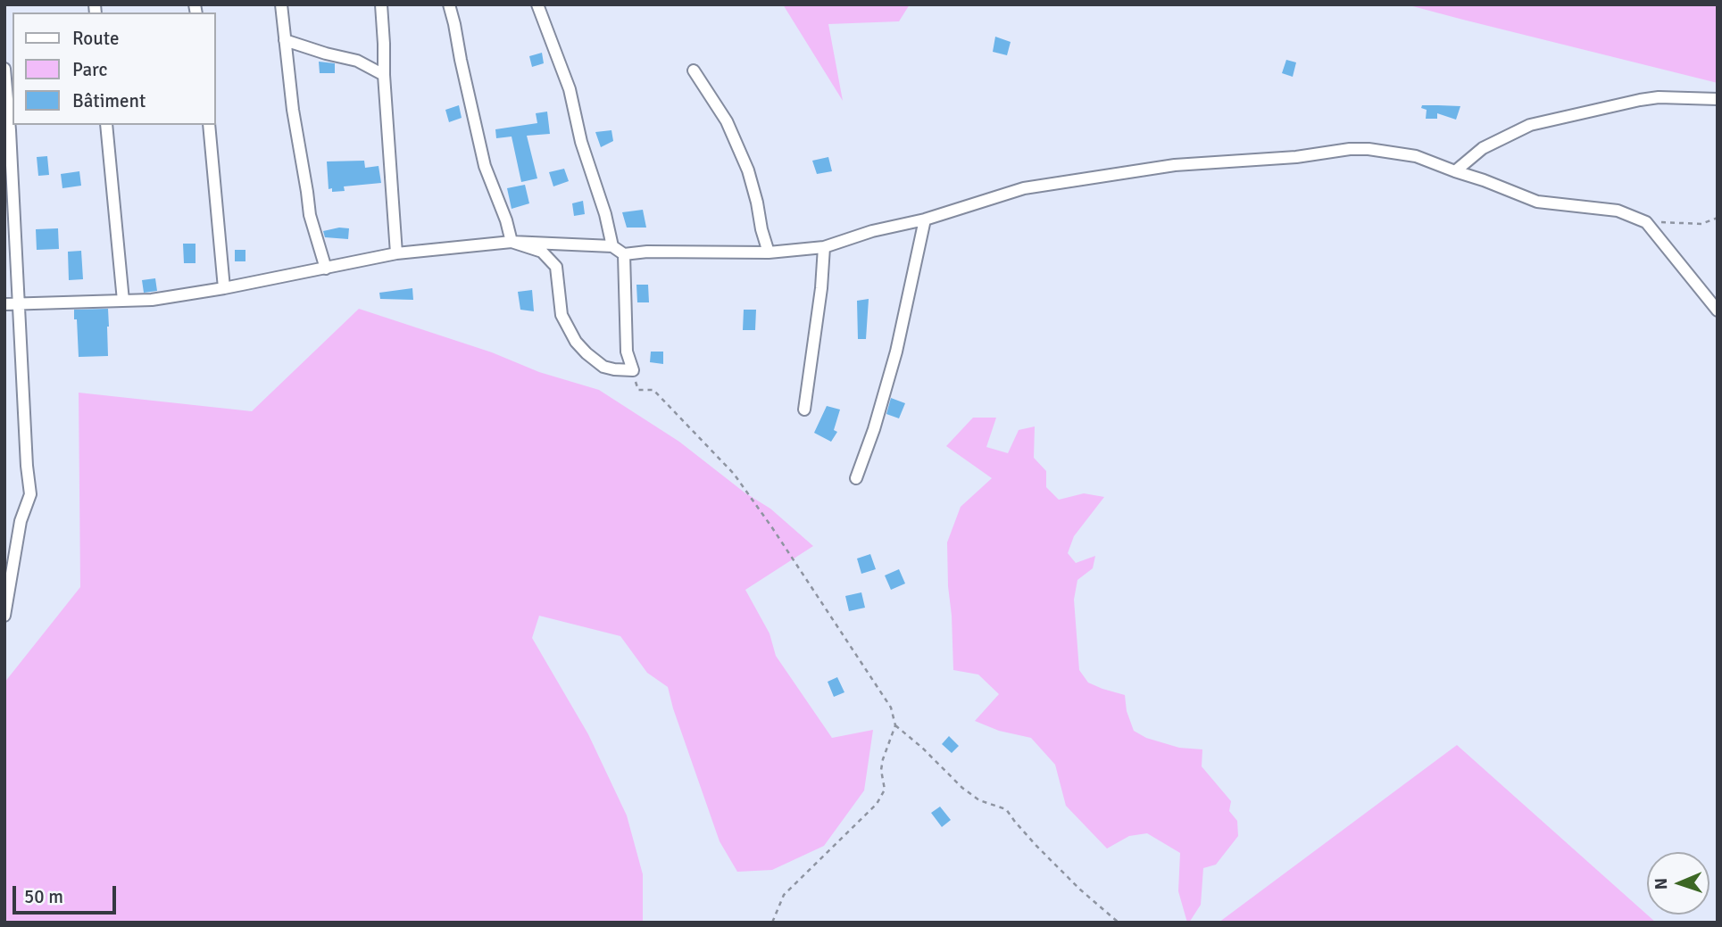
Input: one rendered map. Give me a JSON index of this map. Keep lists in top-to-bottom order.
{
  "legend": ["Route", "Parc", "Bâtiment"],
  "scale_bar": "50 m",
  "north": "left"
}
